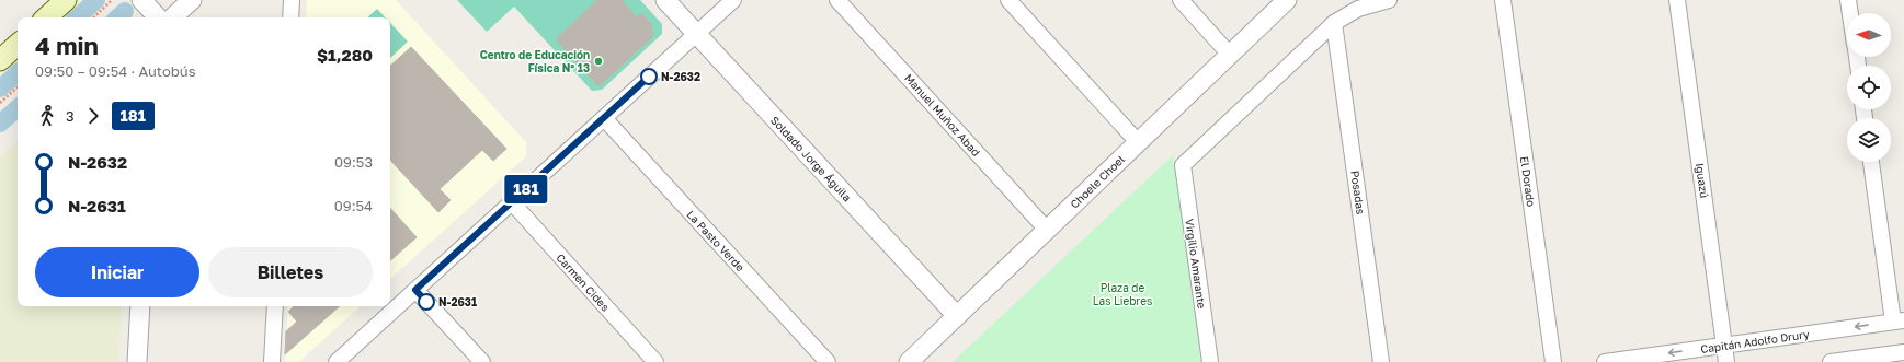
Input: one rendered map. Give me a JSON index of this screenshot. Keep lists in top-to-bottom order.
{
  "streets": {
    "street": [
      "Manuel Muñoz Abad",
      "Soldado Jorge Águila",
      "Iguazú",
      "Choele Choel",
      "El Dorado",
      "Posadas",
      "La Pasto Verde",
      "Virgilio Amarante",
      "Carmen Cides",
      "Capitán Adolfo Drury"
    ]
  },
  "crossings": [
    ["Manuel Muñoz Abad", "Choele Choel"],
    ["Soldado Jorge Águila", "Choele Choel"],
    ["Iguazú", "Capitán Adolfo Drury"],
    ["Posadas", "Virgilio Amarante"]
  ],
  "one_way": ["Capitán Adolfo Drury"],
  "parks": ["Plaza de Las Liebres"],
  "places": ["Centro de Educación Física N° 13", "N-2632", "N-2631"],
  "lines": ["bus line 181"],
  "north": "left",
  "page": {
    "on_map": "181",
    "heading": ["4 min", "09:50 – 09:54 · Autobús", "$1,280"],
    "legs": ["3", "181"],
    "list": [
      {
        "name": "N-2632",
        "value": "09:53"
      },
      {
        "name": "N-2631",
        "value": "09:54"
      }
    ],
    "buttons": ["Iniciar", "Billetes"]
  }
}
